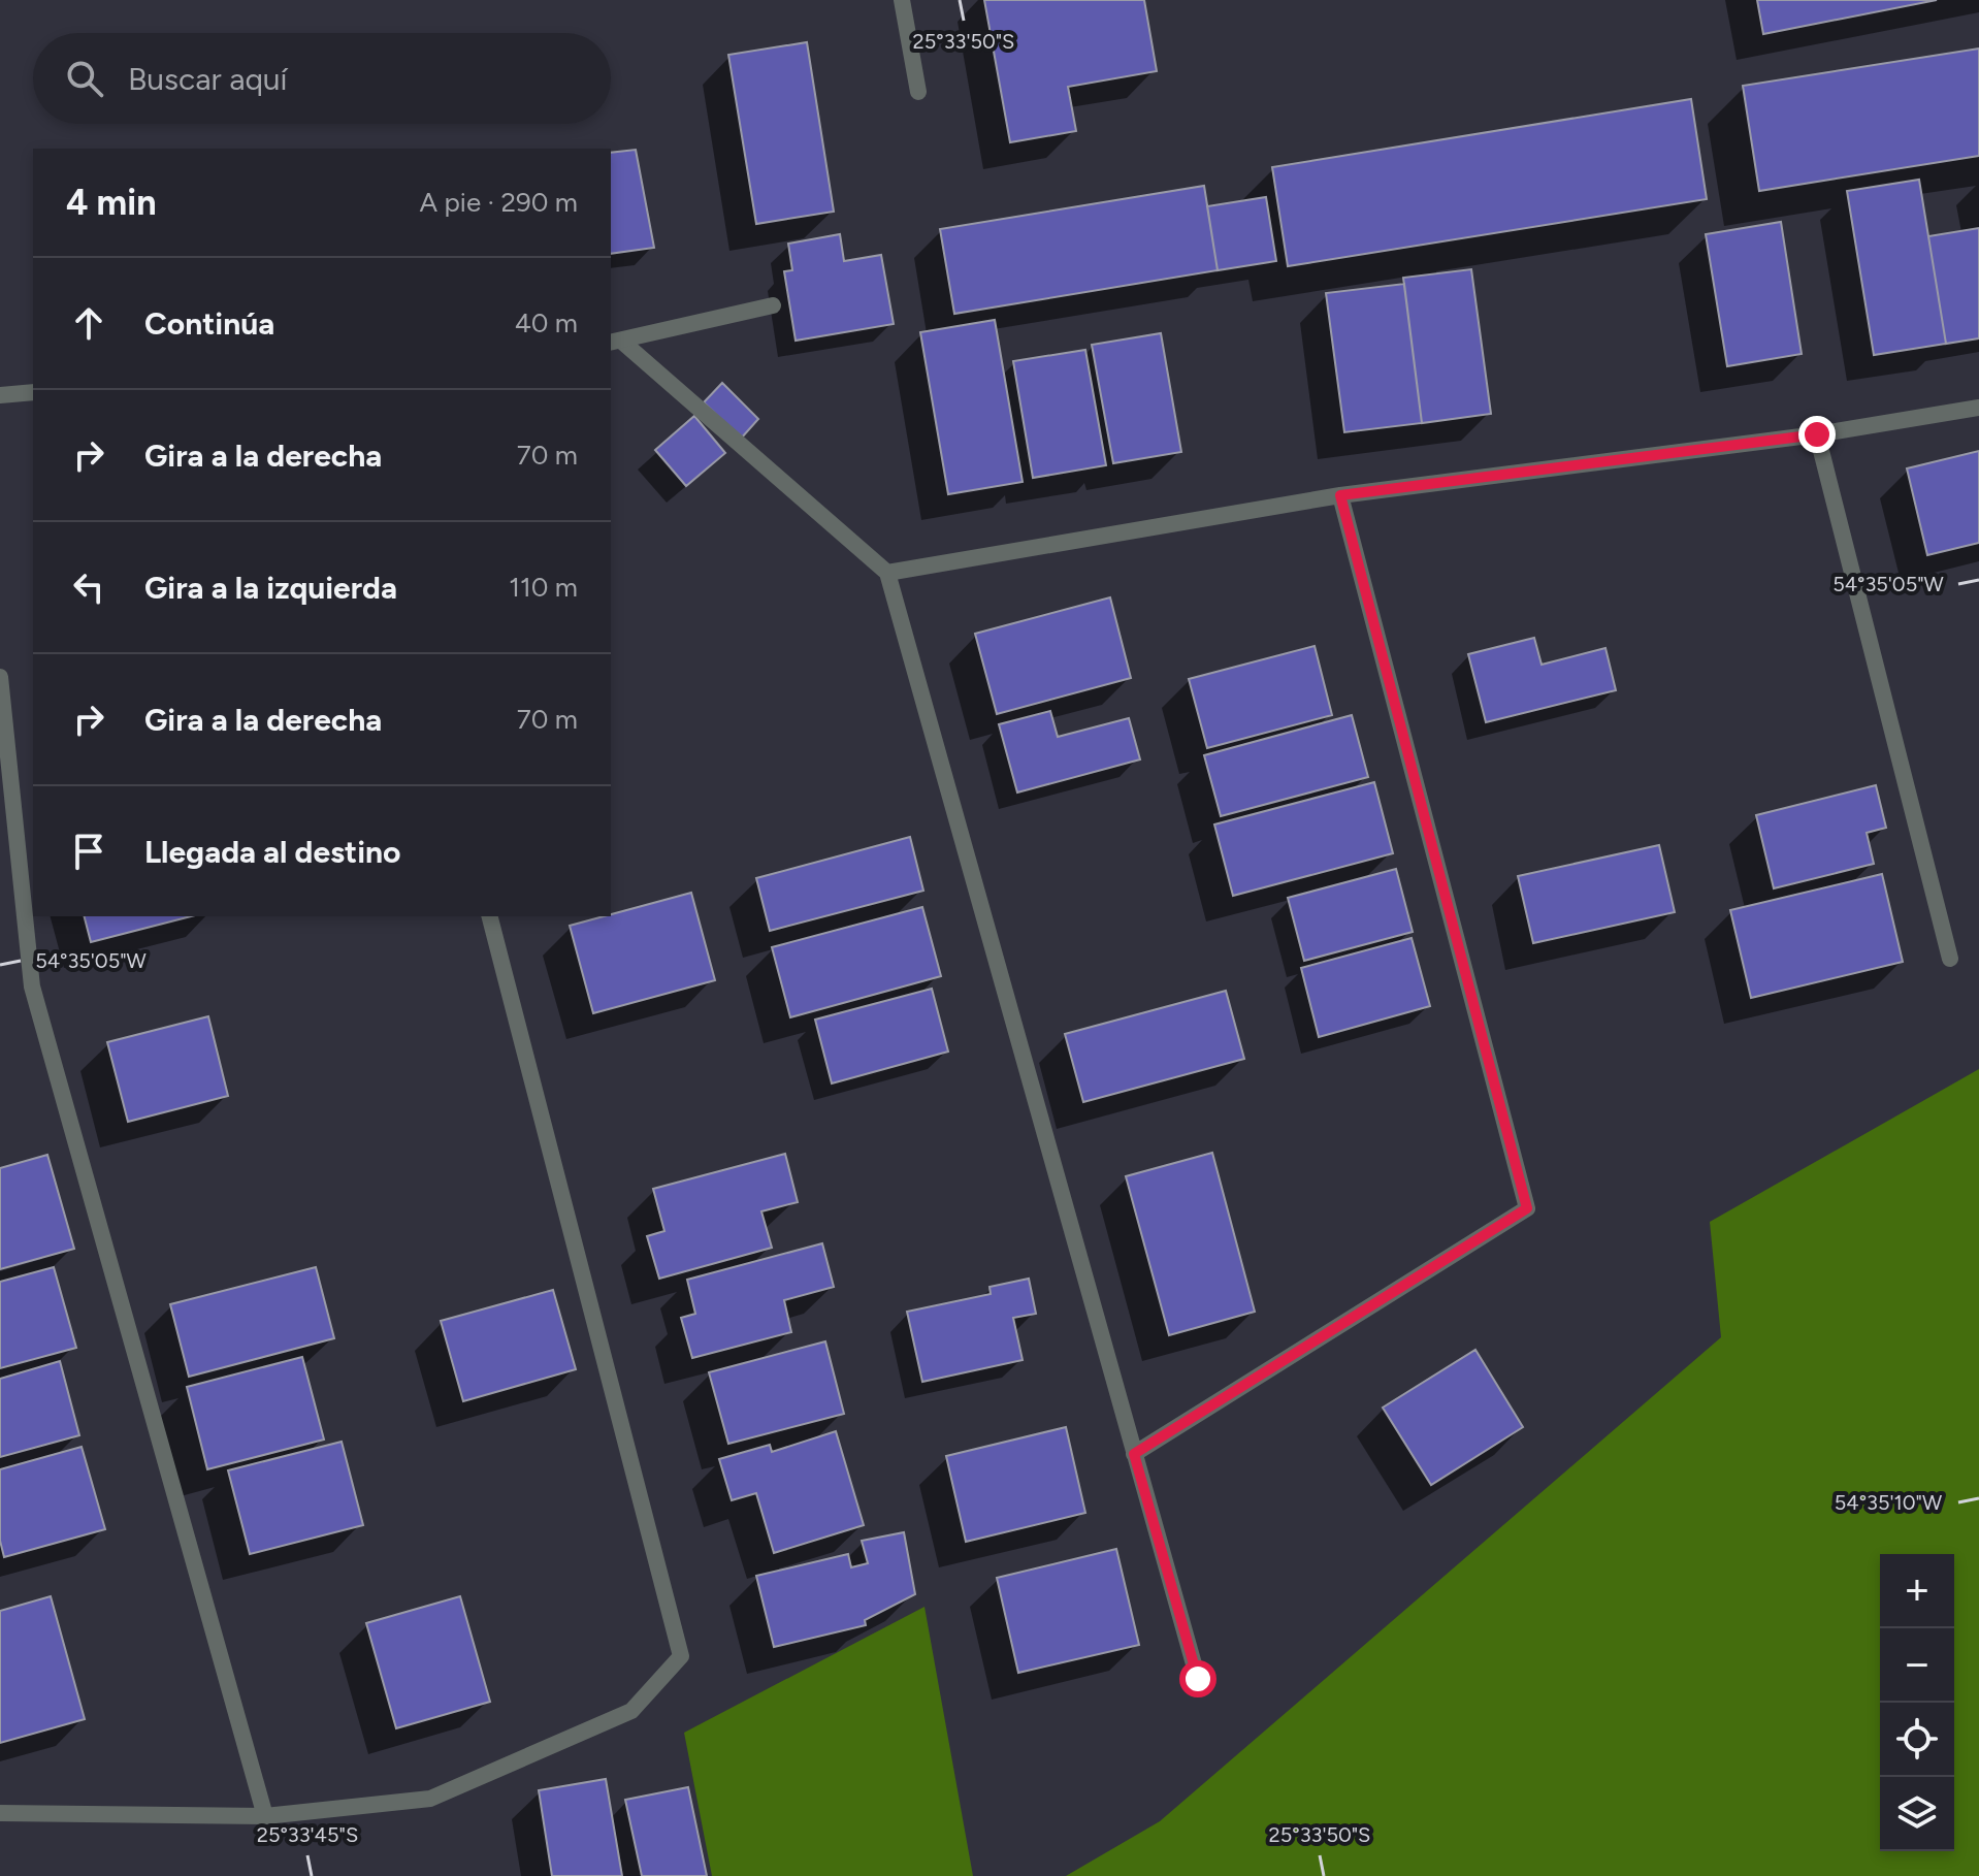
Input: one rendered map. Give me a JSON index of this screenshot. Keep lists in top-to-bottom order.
{
  "page": {
    "search": "Buscar aquí",
    "heading": ["4 min", "A pie · 290 m"],
    "list": [
      ["Continúa", "40 m"],
      ["Gira a la derecha", "70 m"],
      ["Gira a la izquierda", "110 m"],
      ["Gira a la derecha", "70 m"],
      "Llegada al destino"
    ],
    "map_buttons": ["+", "−"]
  },
  "coordinates": [
    "25°33'50\"S",
    "54°35'05\"W",
    "54°35'10\"W",
    "25°33'45\"S"
  ]
}
